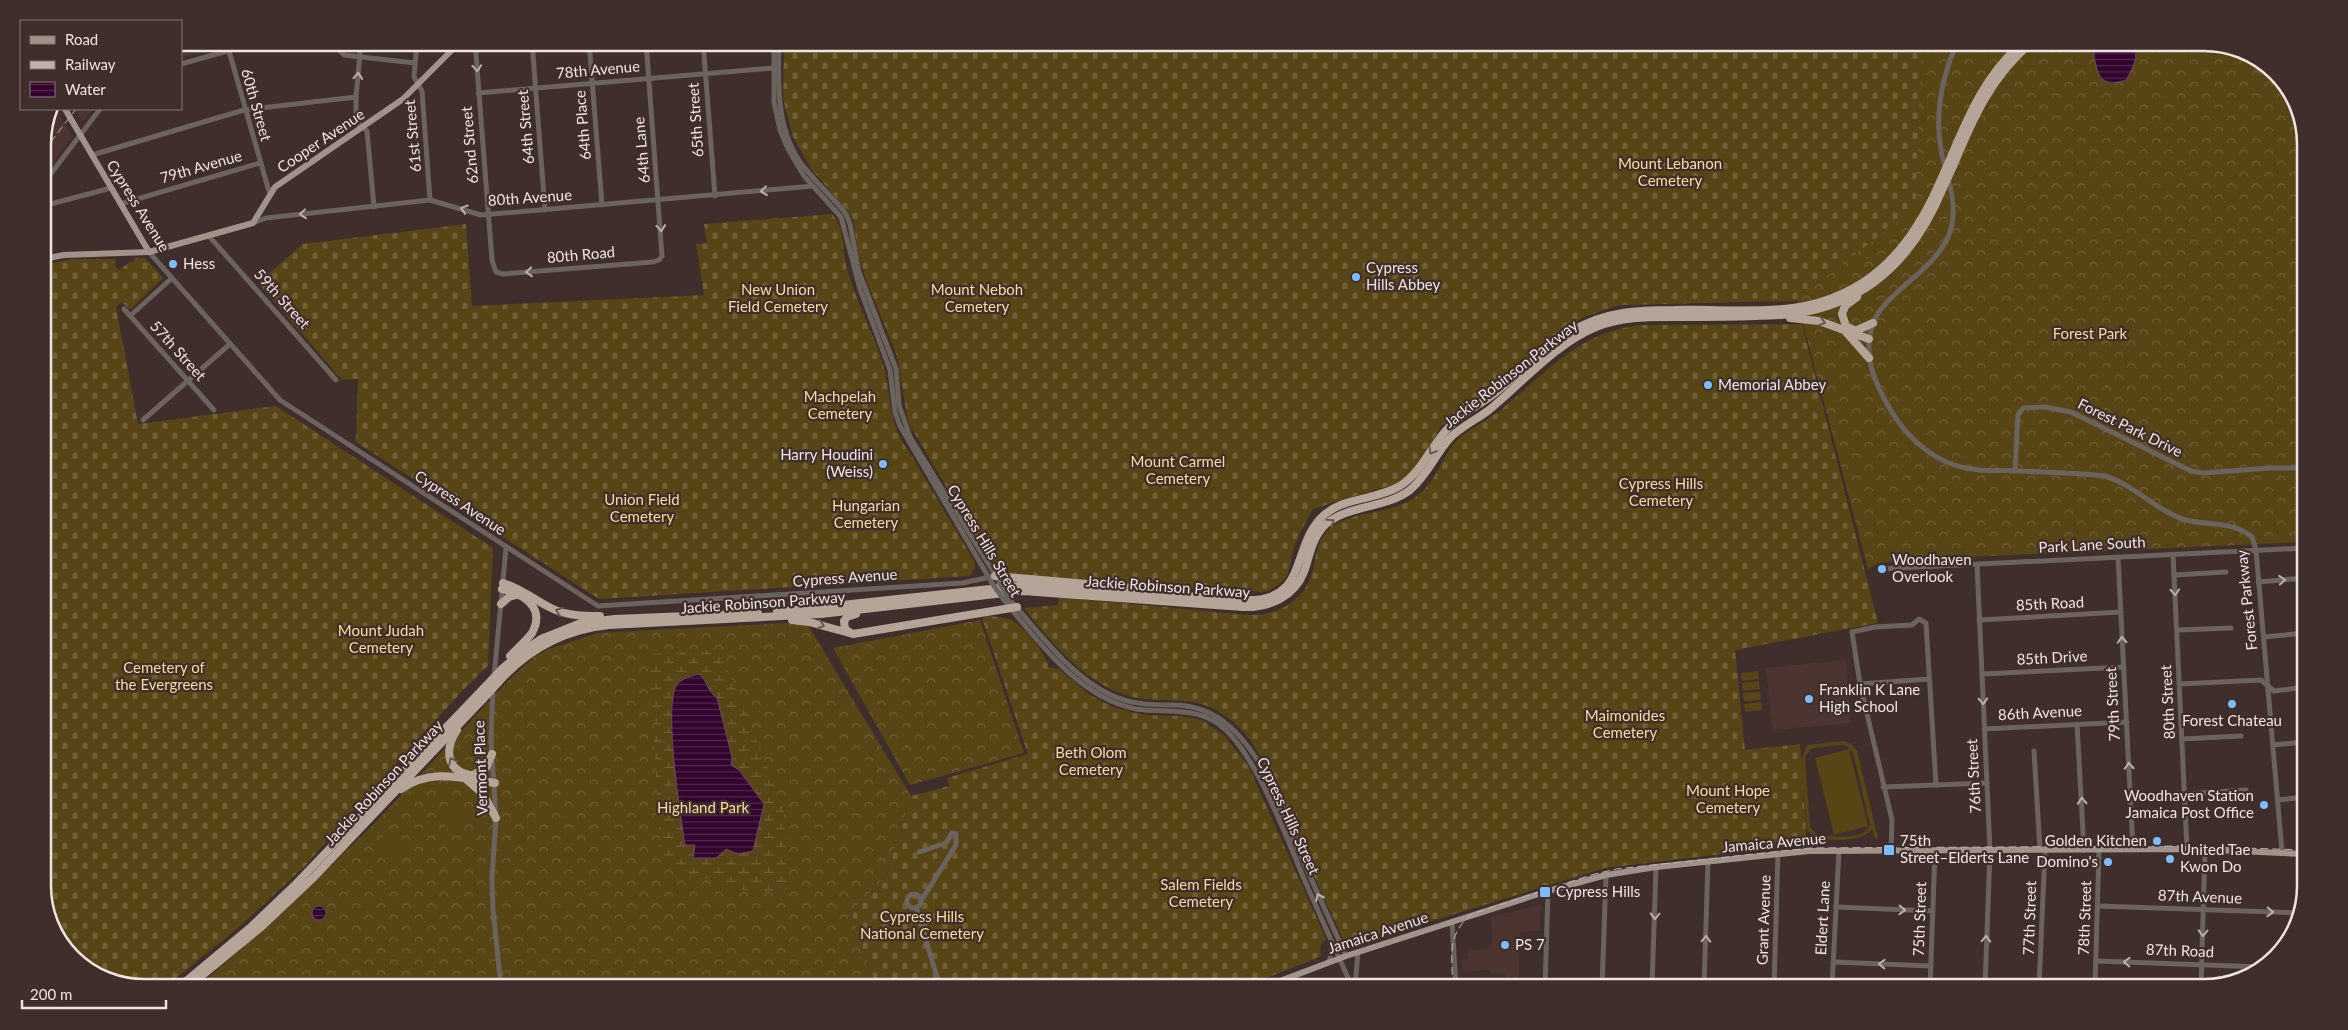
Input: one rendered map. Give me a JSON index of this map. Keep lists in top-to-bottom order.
{
  "streets": {
    "highway": ["Jackie Robinson Parkway"],
    "main road": ["Cooper Avenue", "Cypress Avenue", "Jamaica Avenue"],
    "street": [
      "78th Avenue",
      "60th Street",
      "65th Street",
      "64th Place",
      "64th Street",
      "61st Street",
      "62nd Street",
      "64th Lane",
      "79th Avenue",
      "80th Avenue",
      "80th Road",
      "59th Street",
      "57th Street",
      "Forest Park Drive",
      "Cypress Hills Street",
      "Park Lane South",
      "Forest Parkway",
      "85th Road",
      "85th Drive",
      "80th Street",
      "79th Street",
      "86th Avenue",
      "Vermont Place",
      "76th Street",
      "87th Avenue",
      "Eldert Lane",
      "77th Street",
      "78th Street",
      "75th Street",
      "Grant Avenue",
      "87th Road"
    ]
  },
  "crossings": [
    ["78th Avenue", "65th Street"],
    ["78th Avenue", "64th Place"],
    ["78th Avenue", "64th Street"],
    ["78th Avenue", "62nd Street"],
    ["78th Avenue", "64th Lane"],
    ["78th Avenue", "Cypress Hills Street"],
    ["60th Street", "Cooper Avenue"],
    ["60th Street", "79th Avenue"],
    ["65th Street", "80th Avenue"],
    ["64th Place", "80th Avenue"],
    ["64th Street", "80th Avenue"],
    ["61st Street", "Cooper Avenue"],
    ["61st Street", "80th Avenue"],
    ["Cooper Avenue", "80th Avenue"],
    ["62nd Street", "80th Avenue"],
    ["62nd Street", "80th Road"],
    ["64th Lane", "80th Avenue"],
    ["64th Lane", "80th Road"],
    ["79th Avenue", "Cypress Avenue"],
    ["80th Avenue", "Cypress Hills Street"],
    ["Cypress Avenue", "Cypress Hills Street"],
    ["Cypress Avenue", "Vermont Place"],
    ["Forest Park Drive", "Forest Parkway"],
    ["Cypress Hills Street", "Jamaica Avenue"],
    ["Park Lane South", "Forest Parkway"],
    ["Park Lane South", "80th Street"],
    ["Park Lane South", "79th Street"],
    ["Park Lane South", "76th Street"],
    ["Forest Parkway", "Jamaica Avenue"],
    ["85th Road", "79th Street"],
    ["85th Road", "76th Street"],
    ["85th Drive", "79th Street"],
    ["85th Drive", "76th Street"],
    ["80th Street", "Jamaica Avenue"],
    ["79th Street", "86th Avenue"],
    ["79th Street", "Jamaica Avenue"],
    ["86th Avenue", "76th Street"],
    ["76th Street", "Jamaica Avenue"],
    ["Jamaica Avenue", "Eldert Lane"],
    ["Jamaica Avenue", "77th Street"],
    ["Jamaica Avenue", "78th Street"],
    ["Jamaica Avenue", "75th Street"],
    ["Jamaica Avenue", "Grant Avenue"],
    ["87th Avenue", "78th Street"],
    ["78th Street", "87th Road"]
  ],
  "one_way": [
    "80th Avenue",
    "80th Road",
    "79th Street",
    "87th Avenue",
    "87th Road"
  ],
  "parks": [
    "Mount Lebanon Cemetery",
    "New Union Field Cemetery",
    "Mount Neboh Cemetery",
    "Forest Park",
    "Machpelah Cemetery",
    "Mount Carmel Cemetery",
    "Cypress Hills Cemetery",
    "Union Field Cemetery",
    "Hungarian Cemetery",
    "Mount Judah Cemetery",
    "Cemetery of the Evergreens",
    "Maimonides Cemetery",
    "Beth Olom Cemetery",
    "Mount Hope Cemetery",
    "Highland Park",
    "Salem Fields Cemetery",
    "Cypress Hills National Cemetery"
  ],
  "places": {
    "other": [
      "Hess",
      "Cypress Hills Abbey",
      "Memorial Abbey",
      "Harry Houdini (Weiss)",
      "Woodhaven Overlook",
      "Franklin K Lane High School",
      "Forest Chateau",
      "Woodhaven Station Jamaica Post Office",
      "Golden Kitchen",
      "United Tae Kwon Do",
      "Domino's",
      "PS 7"
    ],
    "transit": ["75th Street–Elderts Lane", "Cypress Hills"]
  },
  "legend": ["Road", "Railway", "Water"],
  "scale_bar": "200 m"
}
